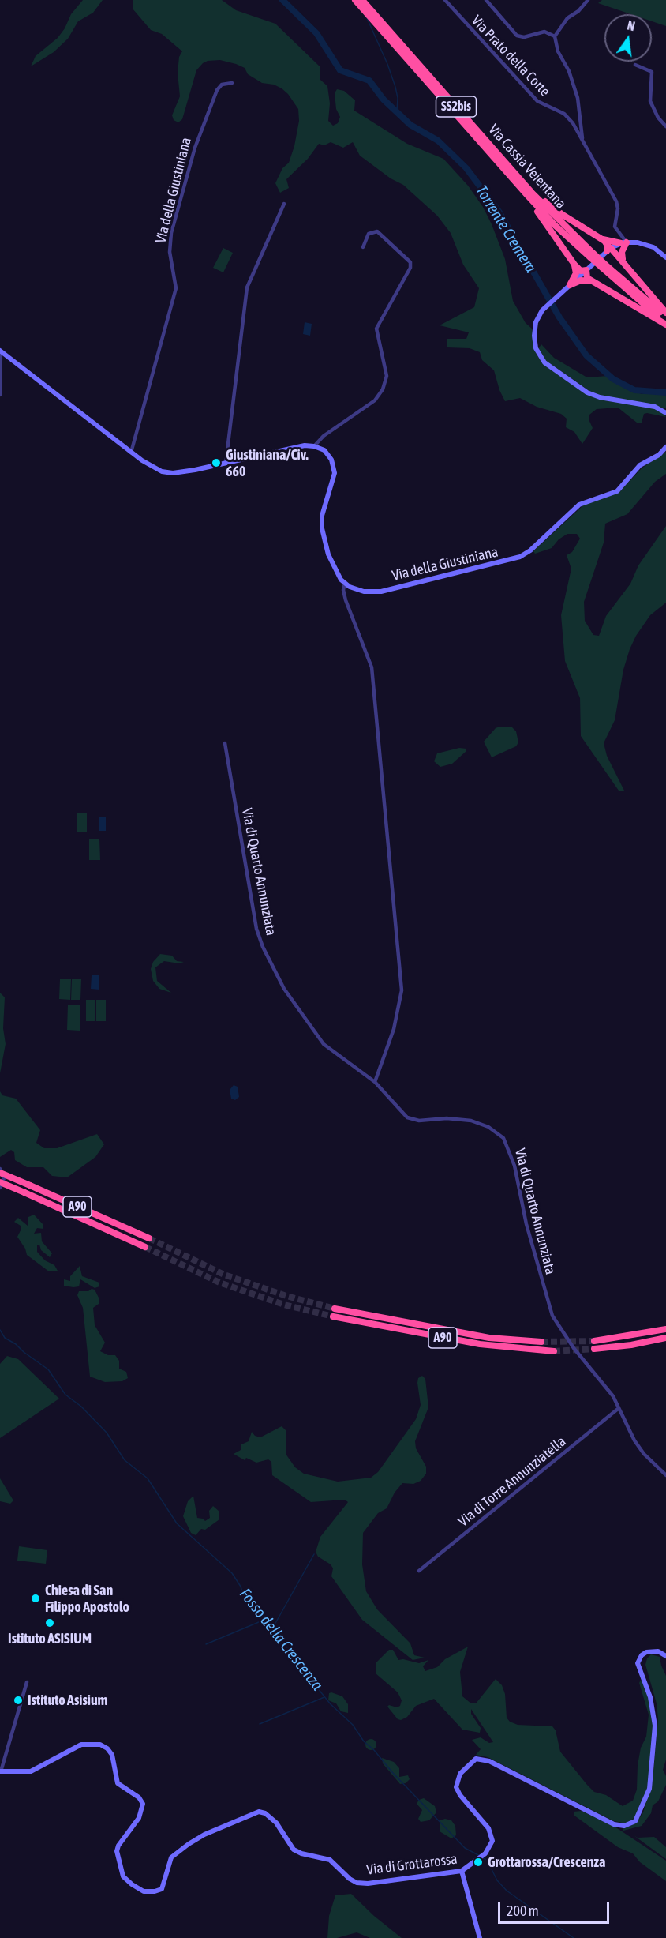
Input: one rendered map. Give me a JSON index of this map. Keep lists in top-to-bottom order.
{
  "streets": {
    "highway": ["SS2bis", "Via Cassia Veientana", "A90"],
    "street": [
      "Via Prato della Corte",
      "Via della Giustiniana",
      "Via di Quarto Annunziata",
      "Via di Torre Annunziatella",
      "Via di Grottarossa"
    ]
  },
  "crossings": [
    ["Via di Quarto Annunziata", "Via di Torre Annunziatella"]
  ],
  "water": ["Torrente Cremera", "Fosso della Crescenza"],
  "places": [
    "Giustiniana/Civ. 660",
    "Chiesa di San Filippo Apostolo",
    "Istituto ASISIUM",
    "Istituto Asisium",
    "Grottarossa/Crescenza"
  ],
  "scale_bar": "200 m",
  "north": "top"
}
